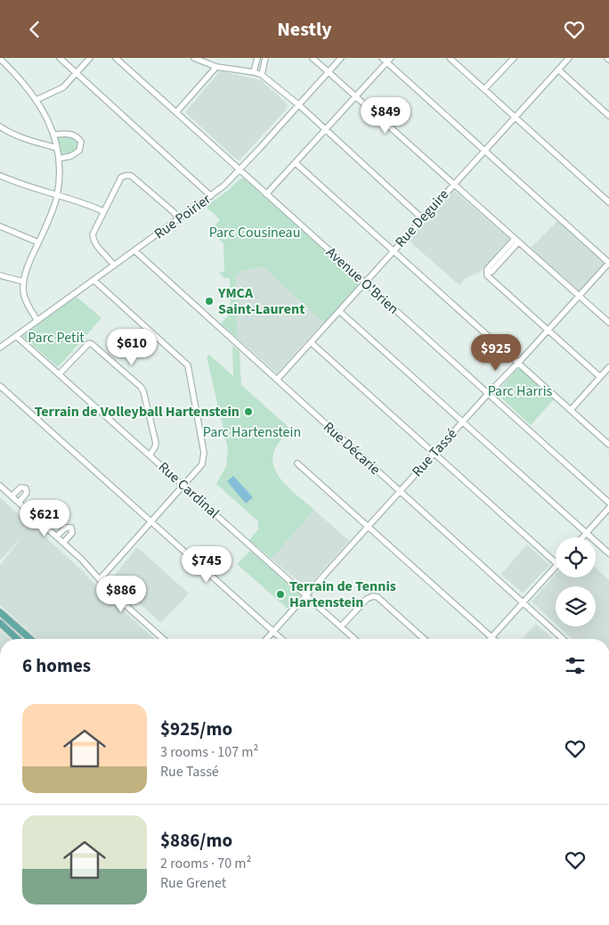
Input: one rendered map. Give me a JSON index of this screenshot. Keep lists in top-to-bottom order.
{
  "streets": {
    "street": [
      "Rue Poirier",
      "Rue Deguire",
      "Avenue O'Brien",
      "Rue Décarie",
      "Rue Tassé",
      "Rue Cardinal"
    ]
  },
  "crossings": [
    ["Rue Poirier", "Avenue O'Brien"],
    ["Rue Poirier", "Rue Décarie"],
    ["Rue Poirier", "Rue Cardinal"],
    ["Rue Deguire", "Avenue O'Brien"],
    ["Rue Deguire", "Rue Décarie"],
    ["Avenue O'Brien", "Rue Tassé"],
    ["Rue Décarie", "Rue Tassé"],
    ["Rue Tassé", "Rue Cardinal"]
  ],
  "parks": [
    "Parc Cousineau",
    "Parc Petit",
    "Parc Harris",
    "Parc Hartenstein"
  ],
  "places": ["YMCA Saint-Laurent", "Terrain de Volleyball Hartenstein", "Terrain de Tennis Hartenstein"],
  "page": {
    "header": "Nestly",
    "price": [
      "$849",
      "$610",
      "$925",
      "$621",
      "$745",
      "$886"
    ],
    "heading": "6 homes",
    "list": [
      {
        "name": "$925/mo",
        "note": "3 rooms · 107 m² · Rue Tassé"
      },
      {
        "name": "$886/mo",
        "note": "2 rooms · 70 m² · Rue Grenet"
      }
    ]
  }
}
